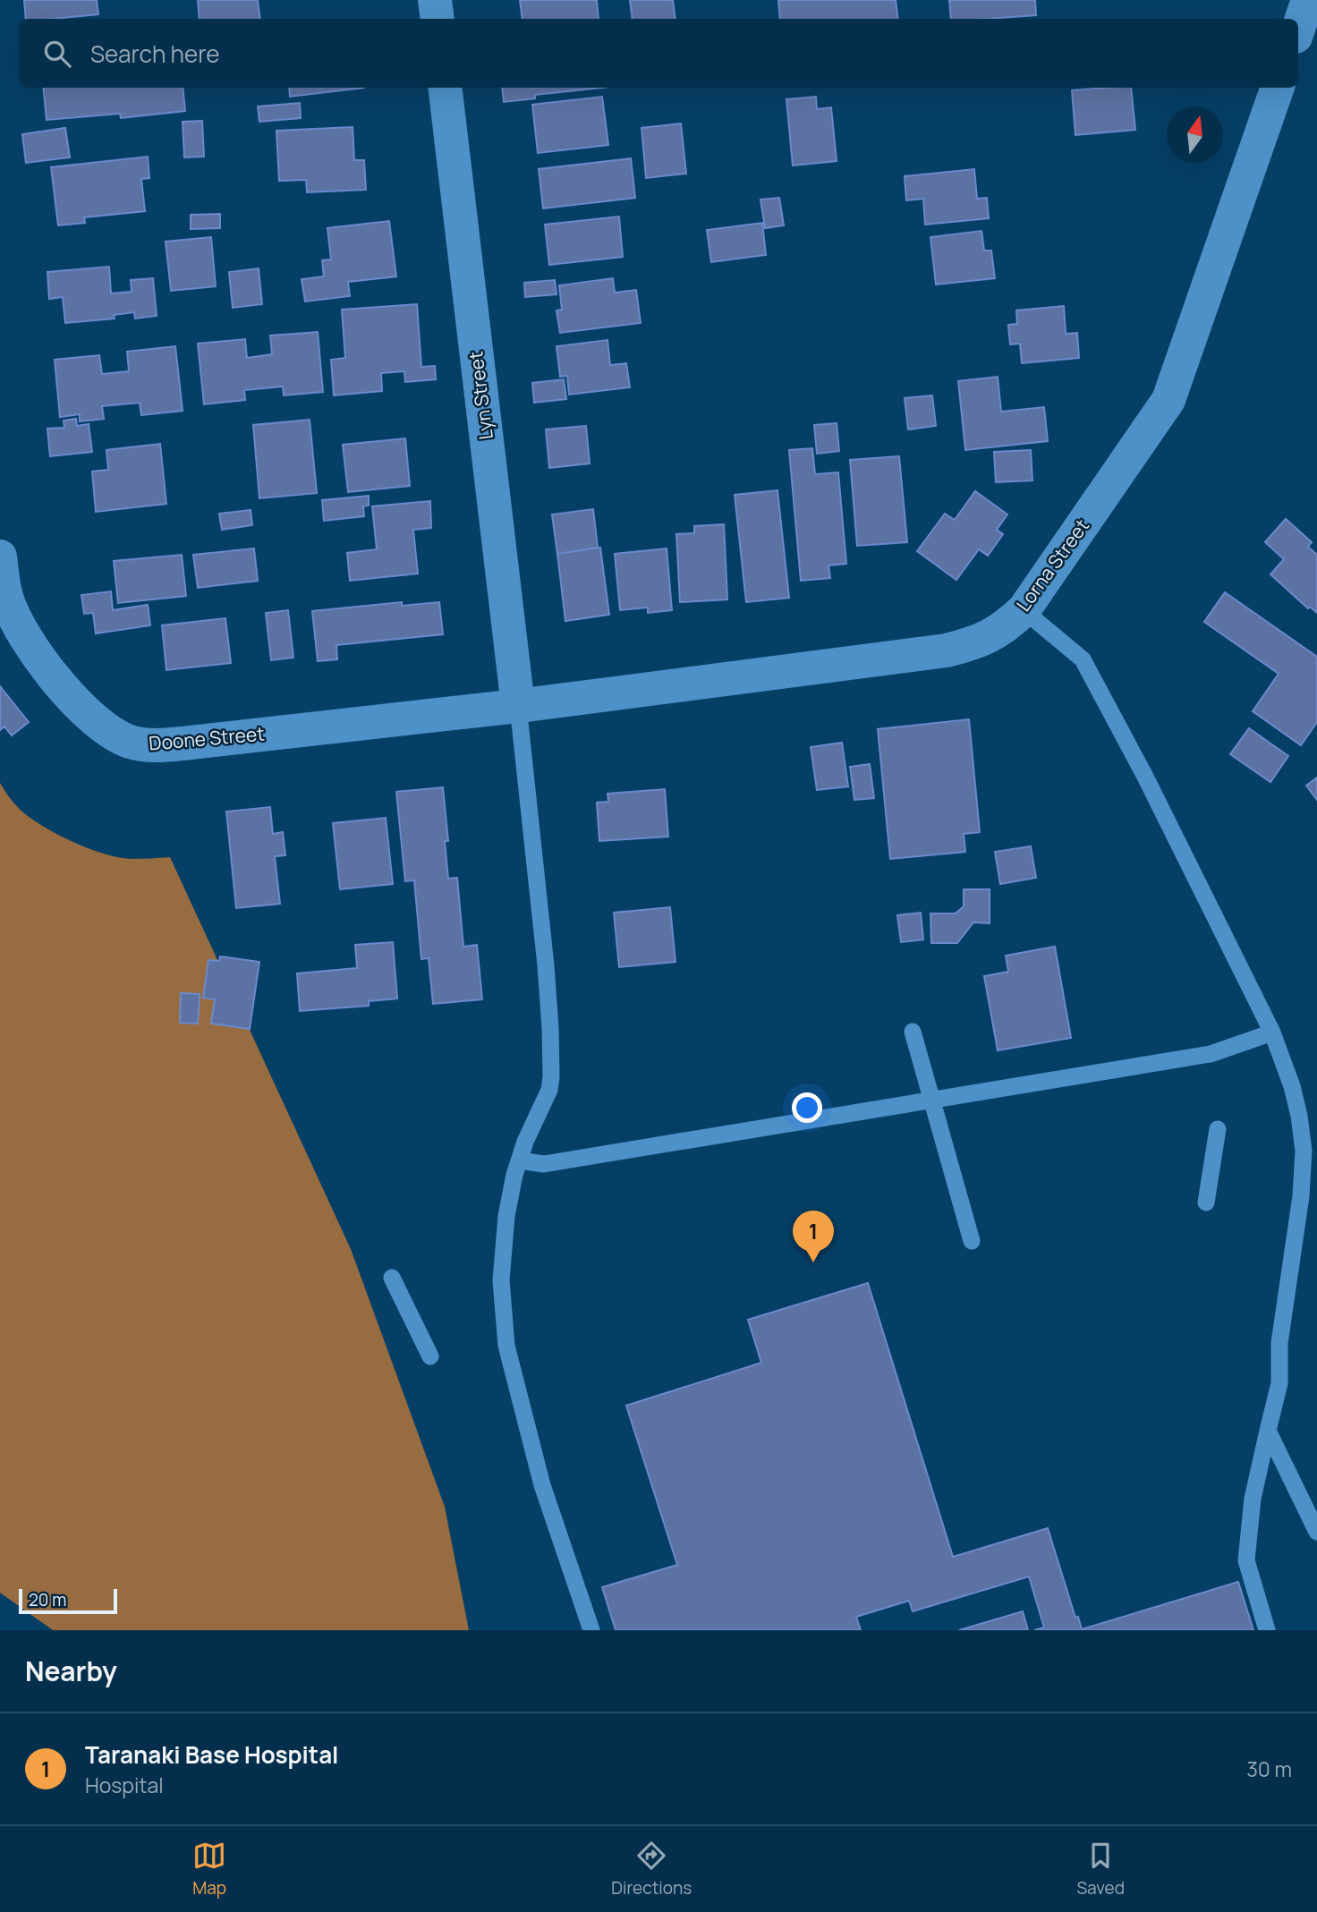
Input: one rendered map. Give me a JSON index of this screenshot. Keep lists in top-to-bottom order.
{
  "streets": {
    "street": ["Lyn Street", "Lorna Street", "Doone Street"]
  },
  "crossings": [
    ["Lyn Street", "Lorna Street"],
    ["Lyn Street", "Doone Street"],
    ["Lorna Street", "Doone Street"]
  ],
  "scale_bar": "20 m",
  "north": "top",
  "page": {
    "search": "Search here",
    "pins": "1",
    "scale": "20 m",
    "heading": "Nearby",
    "list": [
      {
        "mark": "1",
        "name": "Taranaki Base Hospital",
        "note": "Hospital",
        "value": "30 m"
      }
    ],
    "nav": ["Map", "Directions", "Saved"]
  }
}
